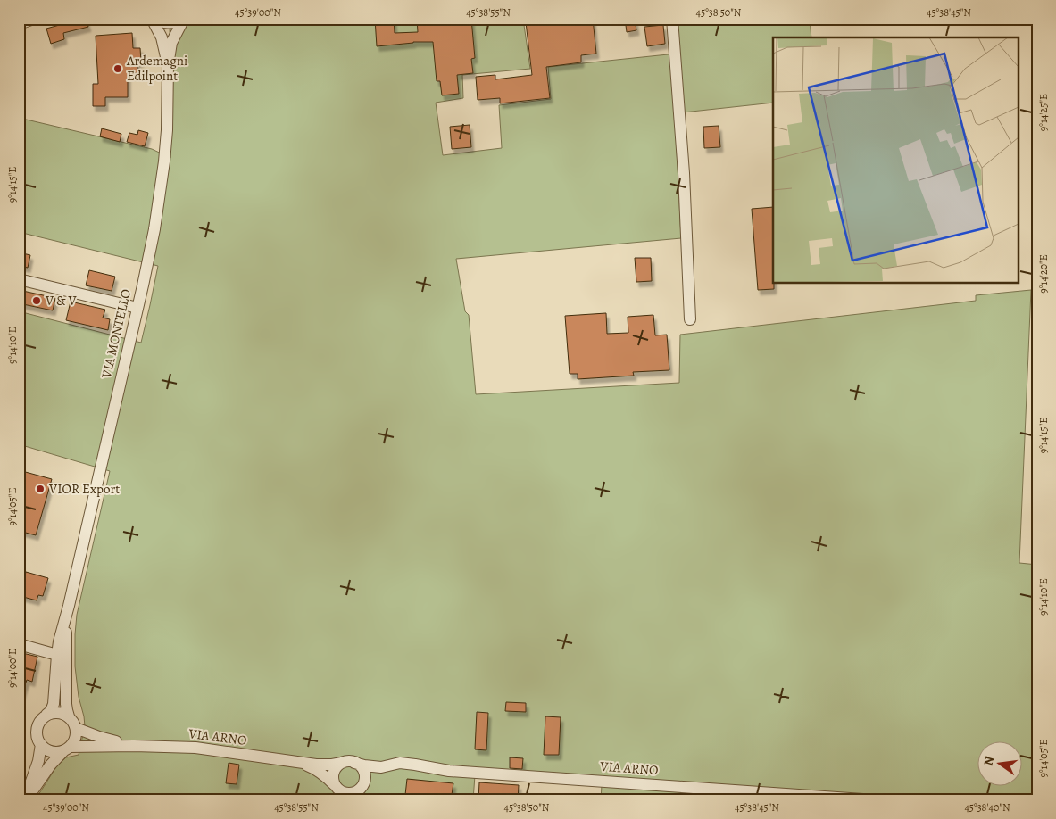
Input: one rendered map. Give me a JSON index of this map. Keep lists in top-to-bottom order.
{
  "streets": {
    "street": ["VIA MONTELLO", "VIA ARNO"]
  },
  "crossings": [
    ["VIA MONTELLO", "VIA ARNO"]
  ],
  "places": ["Ardemagni Edilpoint", "V & V", "VIOR Export"],
  "north": "left",
  "coordinates": [
    "45°39'00\"N",
    "45°38'55\"N",
    "45°38'50\"N",
    "45°38'45\"N",
    "9°14'25\"E",
    "9°14'15\"E",
    "9°14'20\"E",
    "9°14'10\"E",
    "9°14'05\"E",
    "9°14'00\"E",
    "45°38'40\"N"
  ]
}
